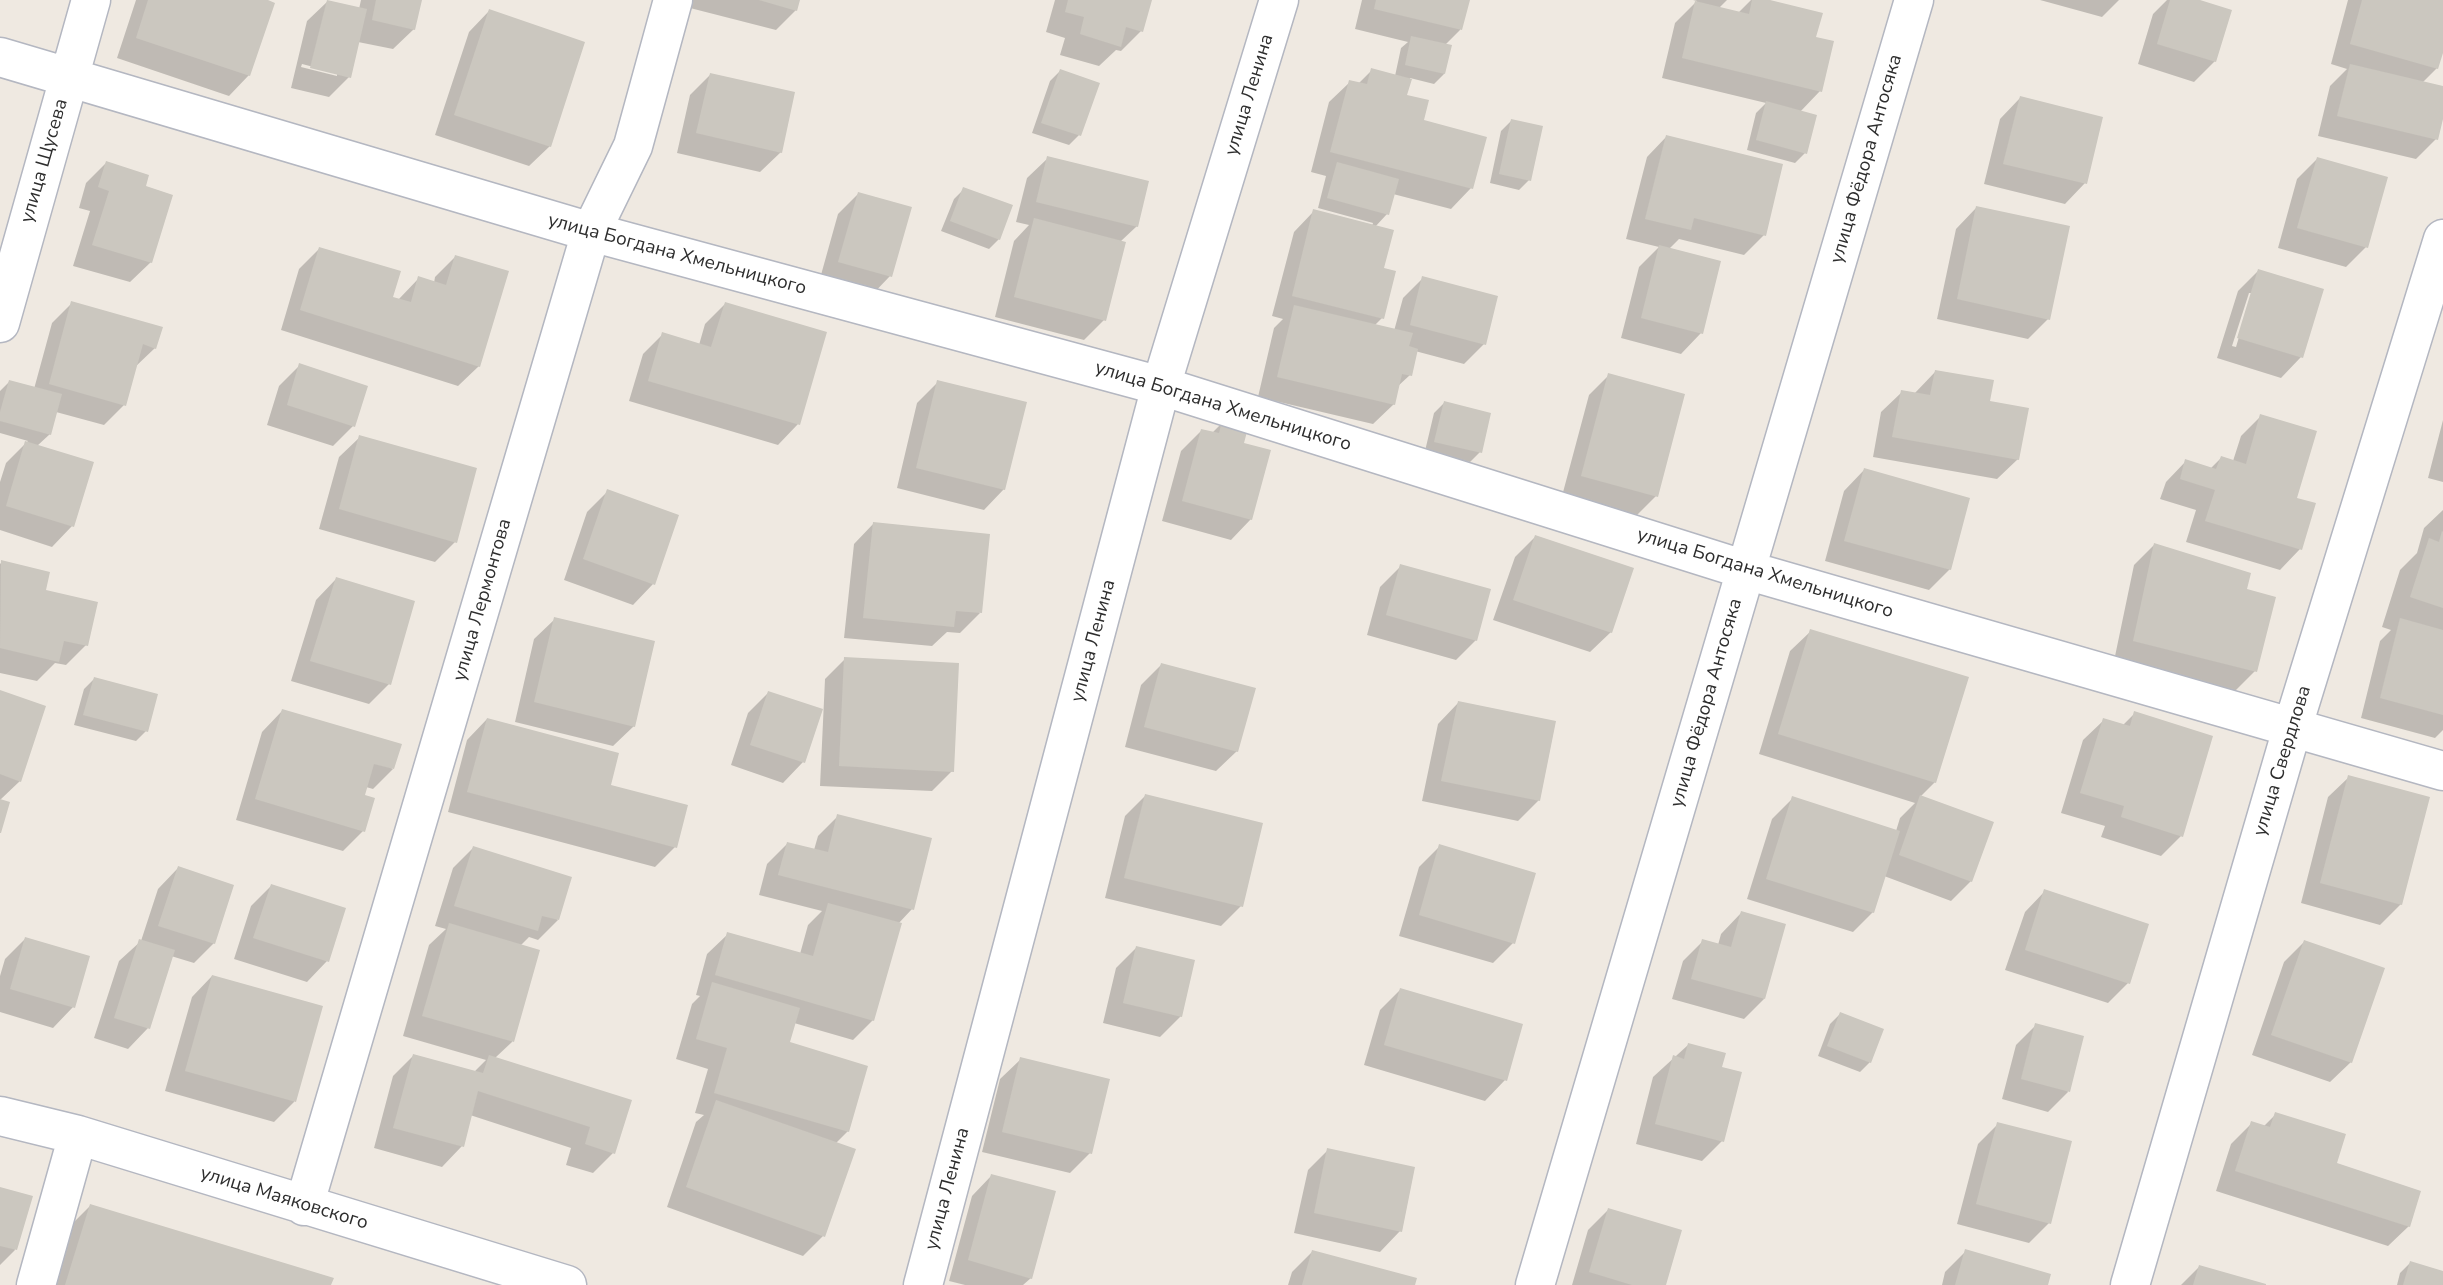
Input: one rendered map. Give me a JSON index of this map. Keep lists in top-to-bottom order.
{
  "streets": {
    "street": [
      "улица Ленина",
      "улица Фёдора Антосяка",
      "улица Щусева",
      "улица Богдана Хмельницкого",
      "улица Лермонтова",
      "улица Свердлова",
      "улица Маяковского"
    ]
  },
  "crossings": [
    ["улица Ленина", "улица Богдана Хмельницкого"],
    ["улица Фёдора Антосяка", "улица Богдана Хмельницкого"],
    ["улица Щусева", "улица Богдана Хмельницкого"],
    ["улица Богдана Хмельницкого", "улица Лермонтова"],
    ["улица Богдана Хмельницкого", "улица Свердлова"],
    ["улица Лермонтова", "улица Маяковского"]
  ]
}
